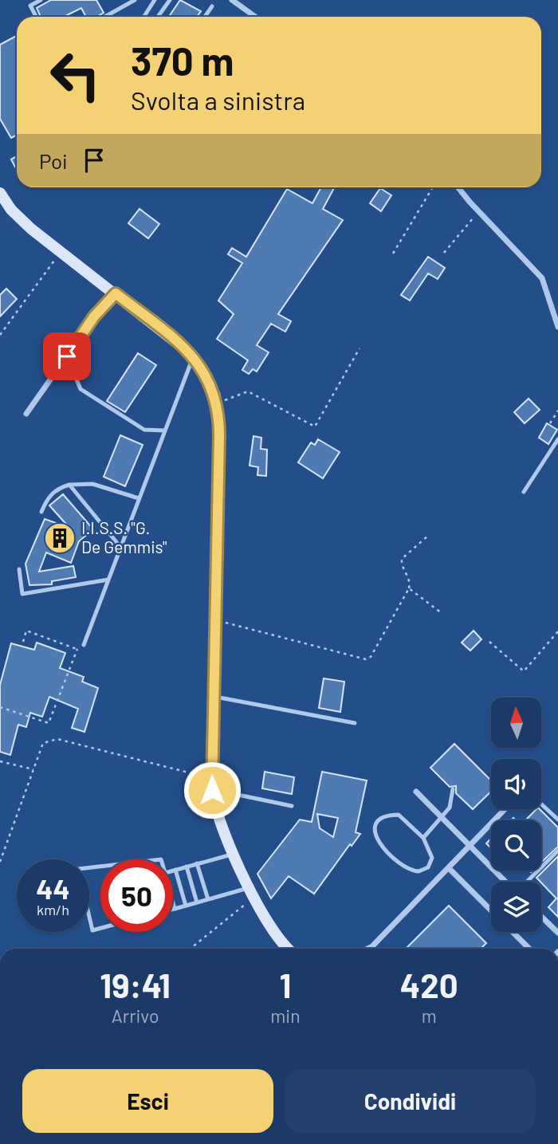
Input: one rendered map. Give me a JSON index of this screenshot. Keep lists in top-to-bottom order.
{
  "places": {
    "building": ["I.I.S.S. \"G. De Gemmis\""]
  },
  "north": "top",
  "page": {
    "turn": ["370 m", "Svolta a sinistra"],
    "then": "Poi",
    "speed": "44 km/h",
    "limit": "50",
    "eta": [
      "19:41",
      "Arrivo",
      "1",
      "min",
      "420",
      "m"
    ],
    "buttons": ["Esci", "Condividi"]
  }
}
